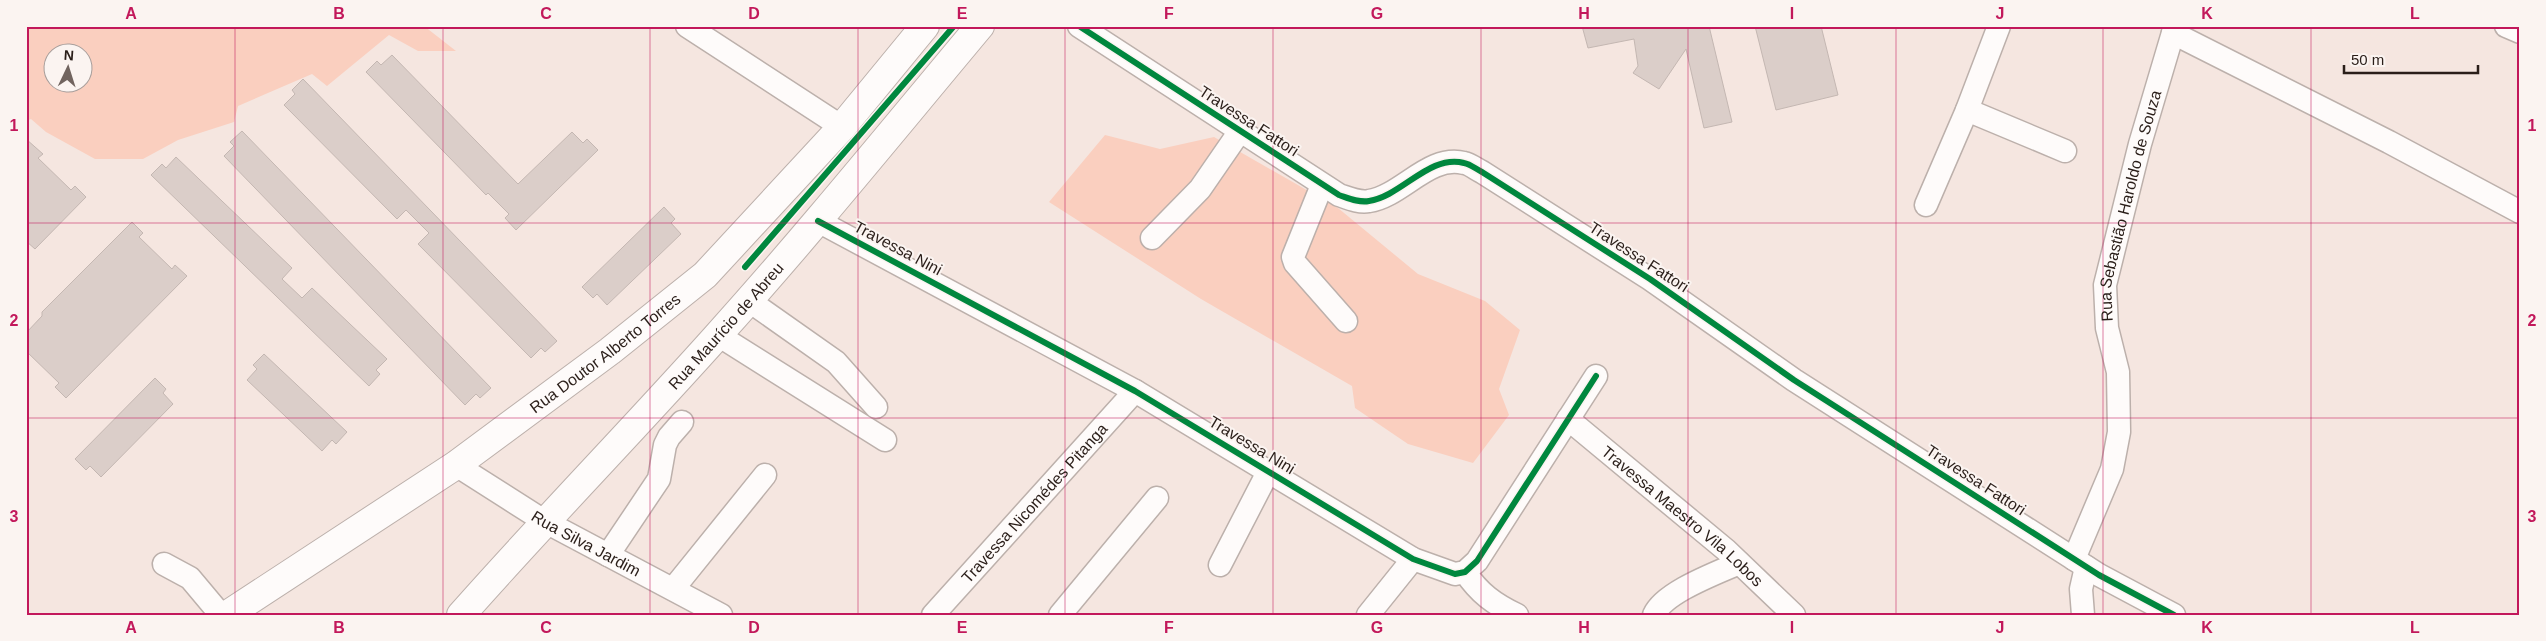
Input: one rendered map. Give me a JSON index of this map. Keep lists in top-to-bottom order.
{
  "streets": {
    "main road": ["Rua Maurício de Abreu", "Rua Doutor Alberto Torres"],
    "street": [
      "Travessa Fattori",
      "Rua Sebastião Haroldo de Souza",
      "Travessa Nini",
      "Travessa Nicomédes Pitanga",
      "Travessa Maestro Vila Lobos",
      "Rua Silva Jardim"
    ]
  },
  "crossings": [
    ["Travessa Fattori", "Rua Sebastião Haroldo de Souza"],
    ["Travessa Nini", "Rua Maurício de Abreu"],
    ["Travessa Nini", "Travessa Nicomédes Pitanga"],
    ["Rua Maurício de Abreu", "Rua Silva Jardim"],
    ["Rua Doutor Alberto Torres", "Rua Silva Jardim"]
  ],
  "scale_bar": "50 m",
  "north": "top",
  "grid": {
    "columns": [
      "A",
      "B",
      "C",
      "D",
      "E",
      "F",
      "G",
      "H",
      "I",
      "J",
      "K",
      "L"
    ],
    "rows": ["1", "2", "3"]
  }
}
